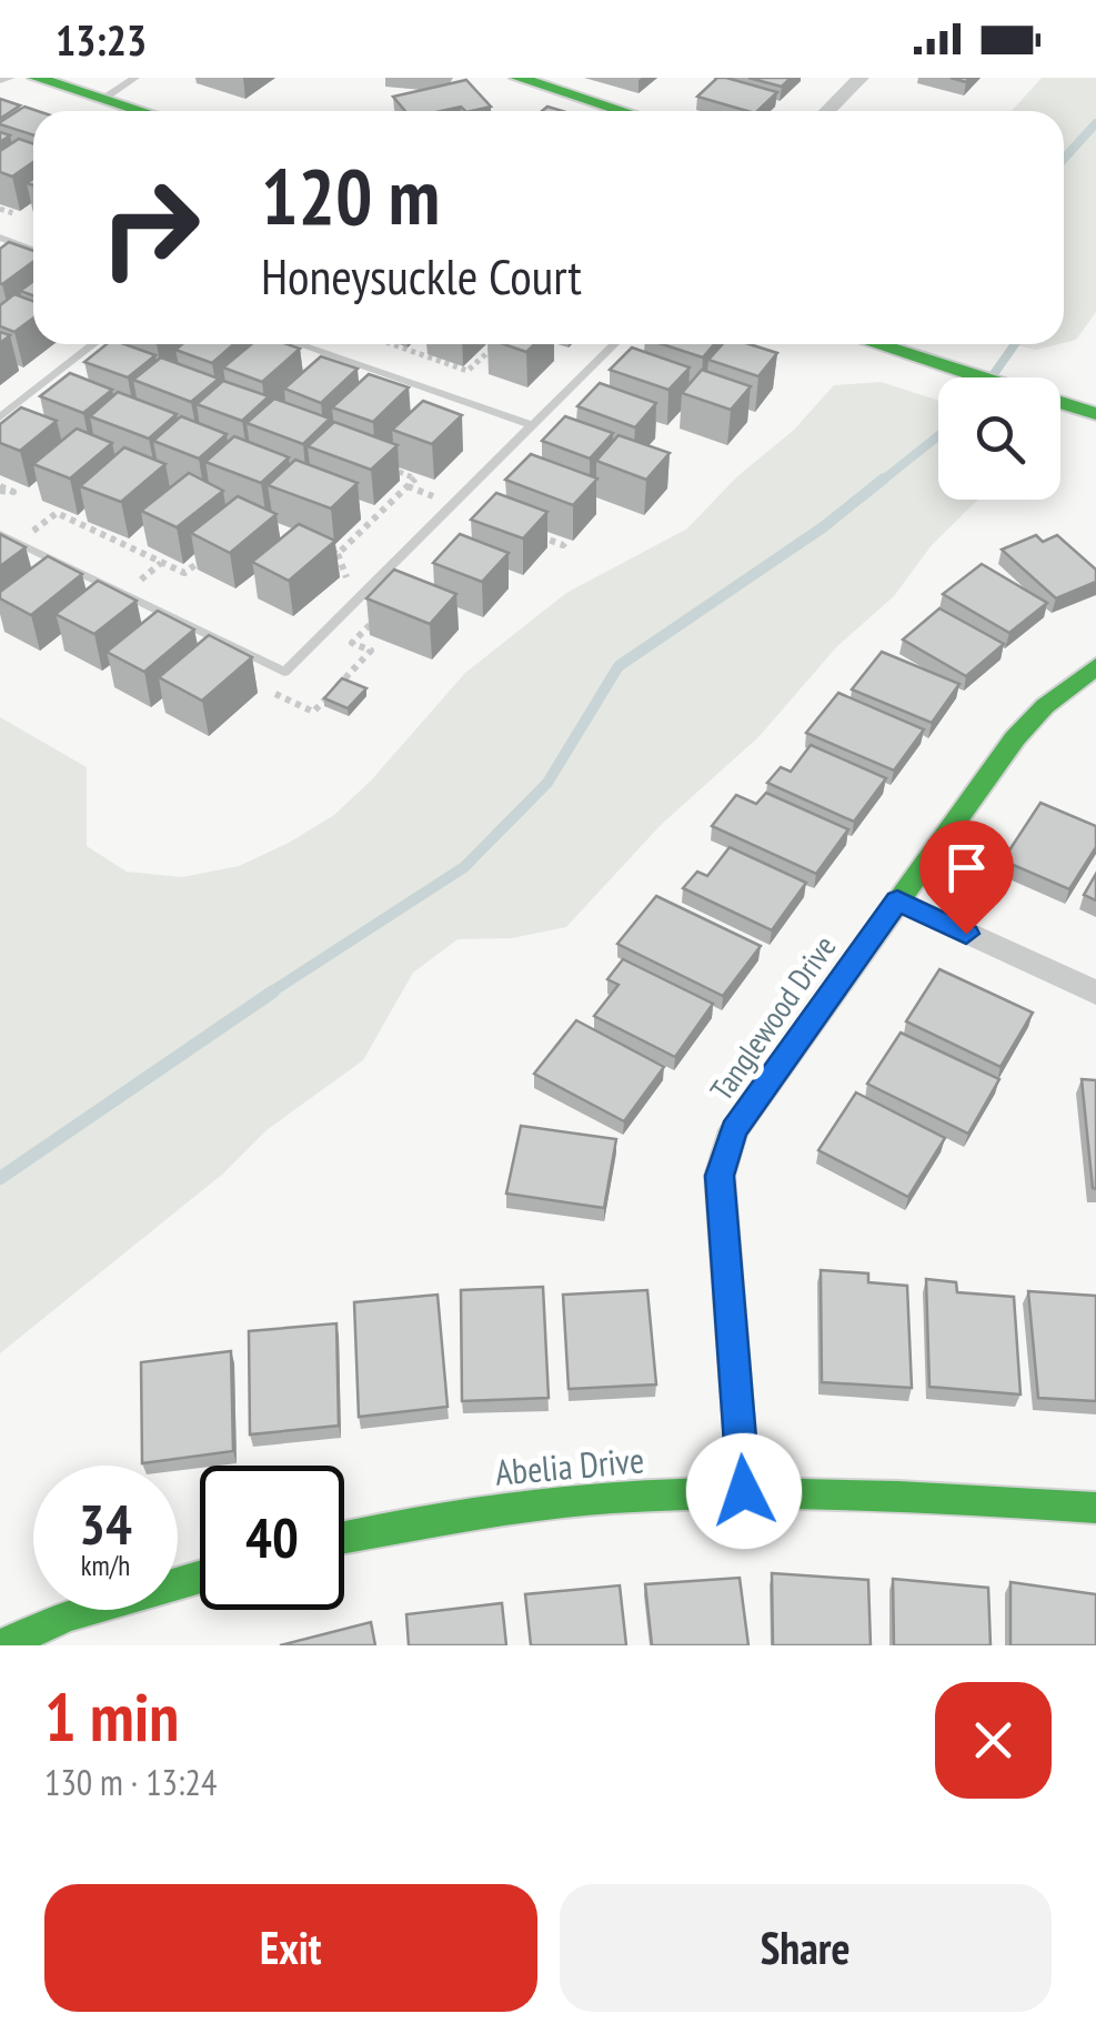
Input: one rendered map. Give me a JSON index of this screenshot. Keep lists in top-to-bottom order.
{
  "streets": {
    "street": ["Tanglewood Drive", "Abelia Drive"]
  },
  "crossings": [
    ["Tanglewood Drive", "Abelia Drive"]
  ],
  "page": {
    "status": "13:23",
    "turn": ["120 m", "Honeysuckle Court"],
    "speed": "34 km/h",
    "limit": "40",
    "heading": ["1 min", "130 m · 13:24"],
    "buttons": ["Exit", "Share"]
  }
}
